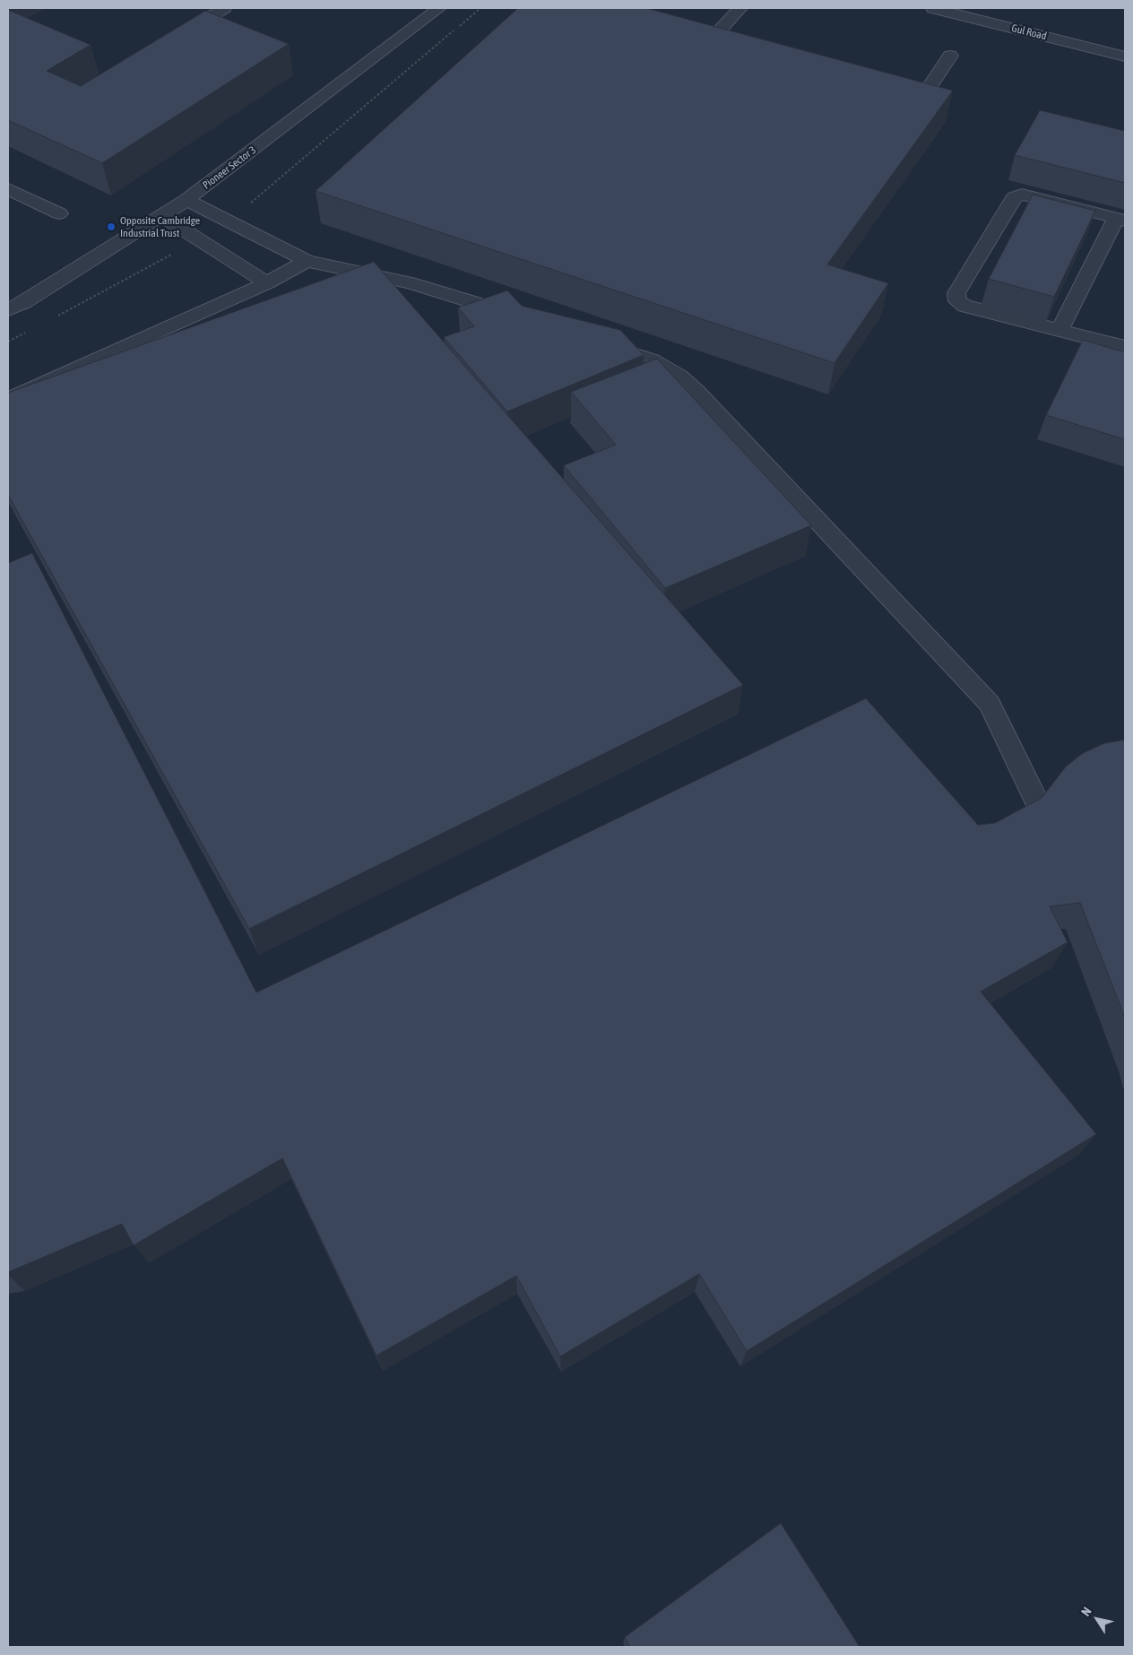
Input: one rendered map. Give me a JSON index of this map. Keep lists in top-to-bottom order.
{
  "streets": {
    "street": ["Gul Road", "Pioneer Sector 3"]
  },
  "places": ["Opposite Cambridge Industrial Trust"],
  "north": "top left"
}
